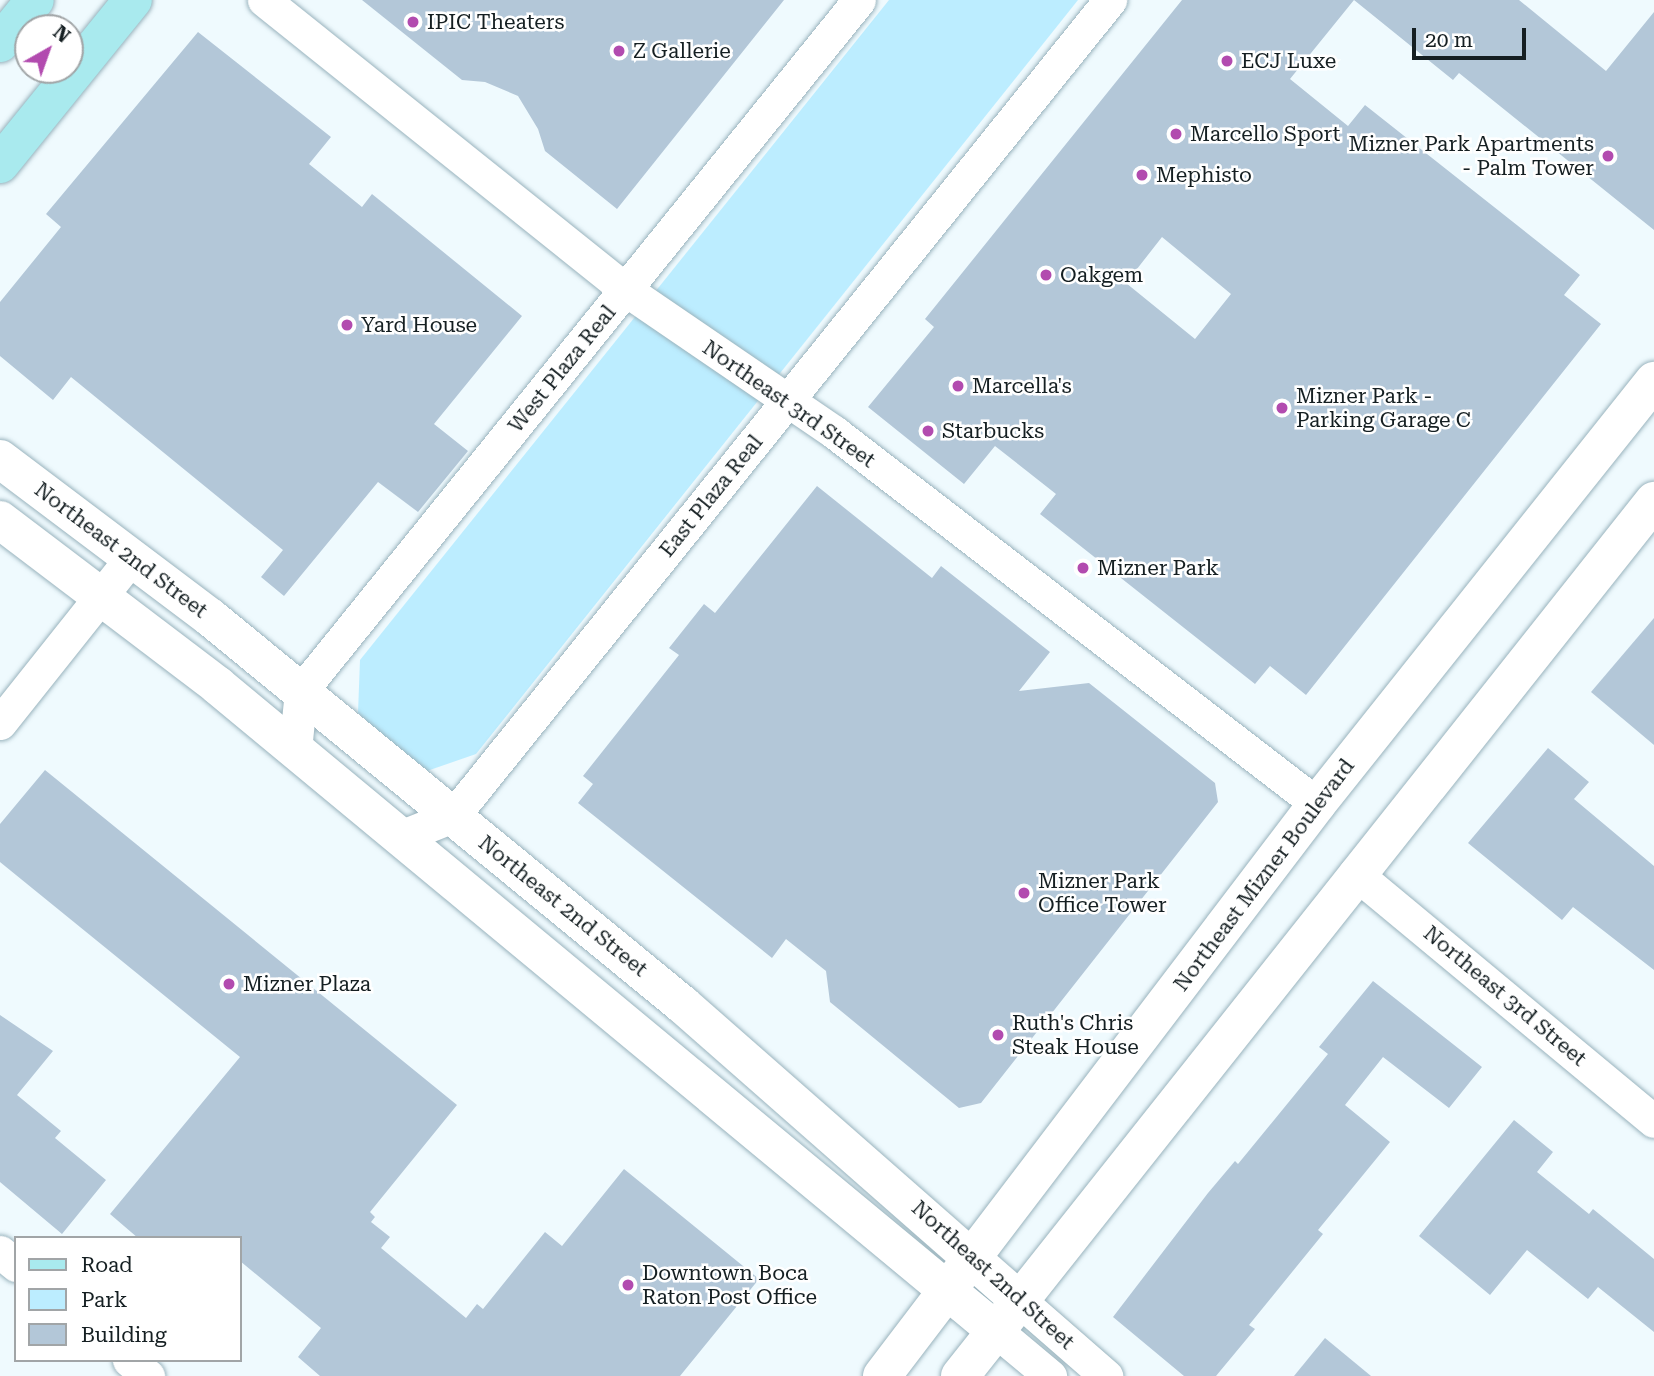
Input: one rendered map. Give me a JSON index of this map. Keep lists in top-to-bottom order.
{
  "streets": {
    "street": [
      "West Plaza Real",
      "Northeast 3rd Street",
      "East Plaza Real",
      "Northeast 2nd Street",
      "Northeast Mizner Boulevard"
    ]
  },
  "crossings": [
    ["West Plaza Real", "Northeast 3rd Street"],
    ["West Plaza Real", "Northeast 2nd Street"],
    ["Northeast 3rd Street", "East Plaza Real"],
    ["Northeast 3rd Street", "Northeast Mizner Boulevard"],
    ["East Plaza Real", "Northeast 2nd Street"],
    ["Northeast 2nd Street", "Northeast Mizner Boulevard"]
  ],
  "places": [
    "IPIC Theaters",
    "Z Gallerie",
    "ECJ Luxe",
    "Marcello Sport",
    "Mizner Park Apartments - Palm Tower",
    "Mephisto",
    "Oakgem",
    "Yard House",
    "Marcella's",
    "Mizner Park - Parking Garage C",
    "Starbucks",
    "Mizner Park",
    "Mizner Park Office Tower",
    "Mizner Plaza",
    "Ruth's Chris Steak House",
    "Downtown Boca Raton Post Office"
  ],
  "legend": ["Road", "Park", "Building"],
  "scale_bar": "20 m",
  "north": "top right"
}
